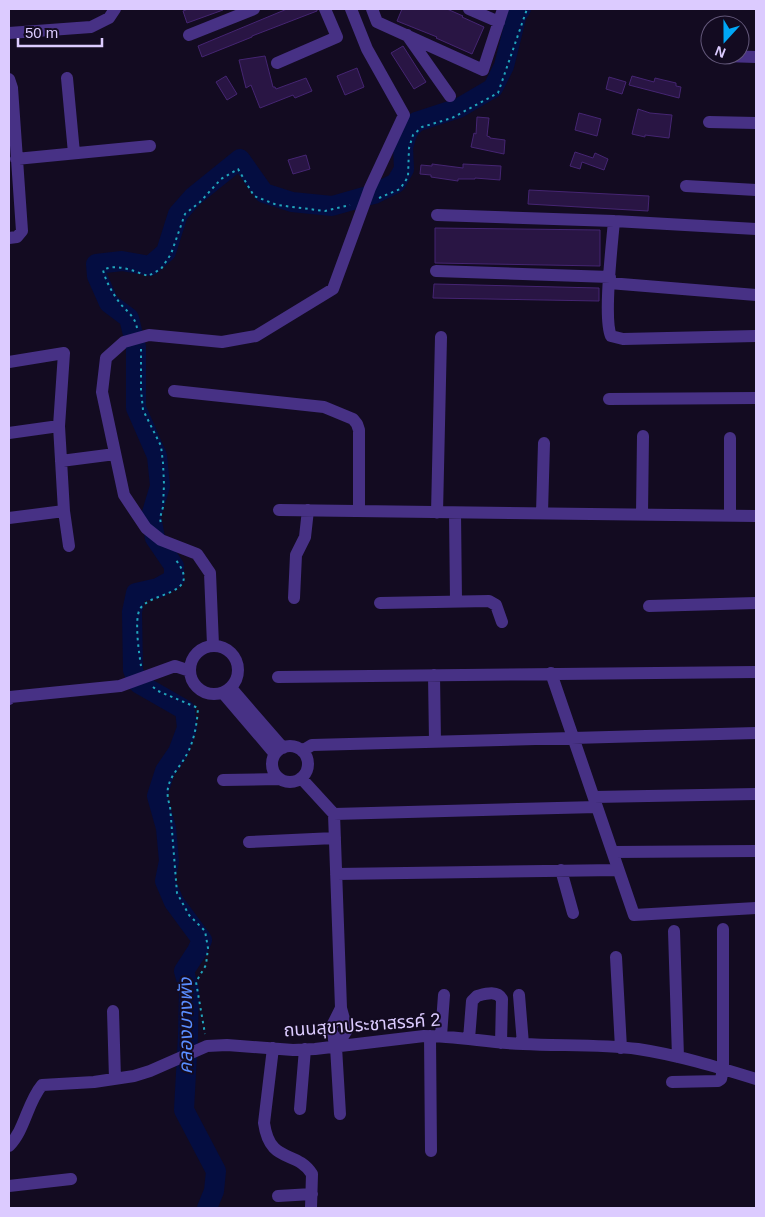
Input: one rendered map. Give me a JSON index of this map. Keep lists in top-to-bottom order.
{
  "streets": {
    "street": ["ถนนสุขาประชาสรรค์ 2"]
  },
  "water": ["คลองบางพัง"],
  "scale_bar": "50 m",
  "north": "bottom"
}
